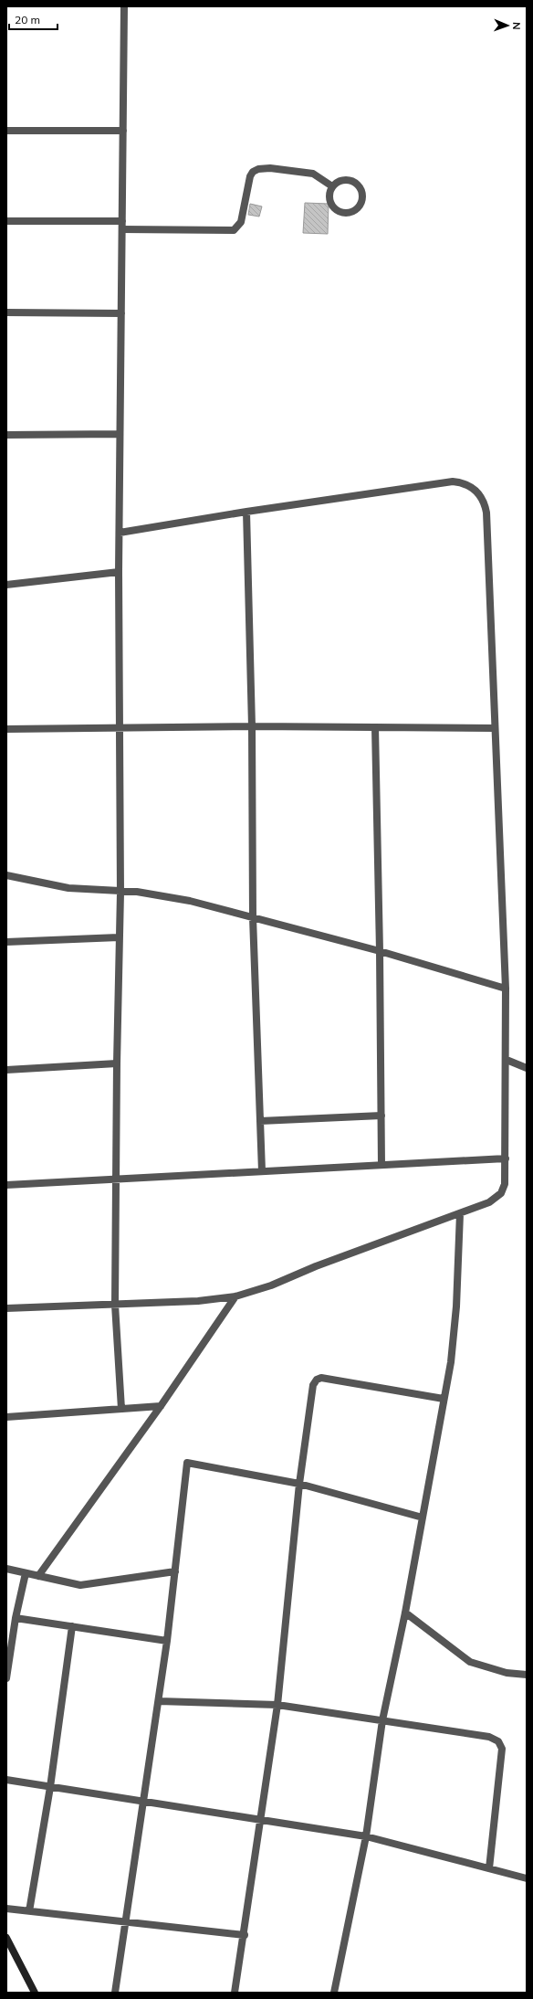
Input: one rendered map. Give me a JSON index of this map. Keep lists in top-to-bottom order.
{
  "scale_bar": "20 m",
  "north": "right"
}
